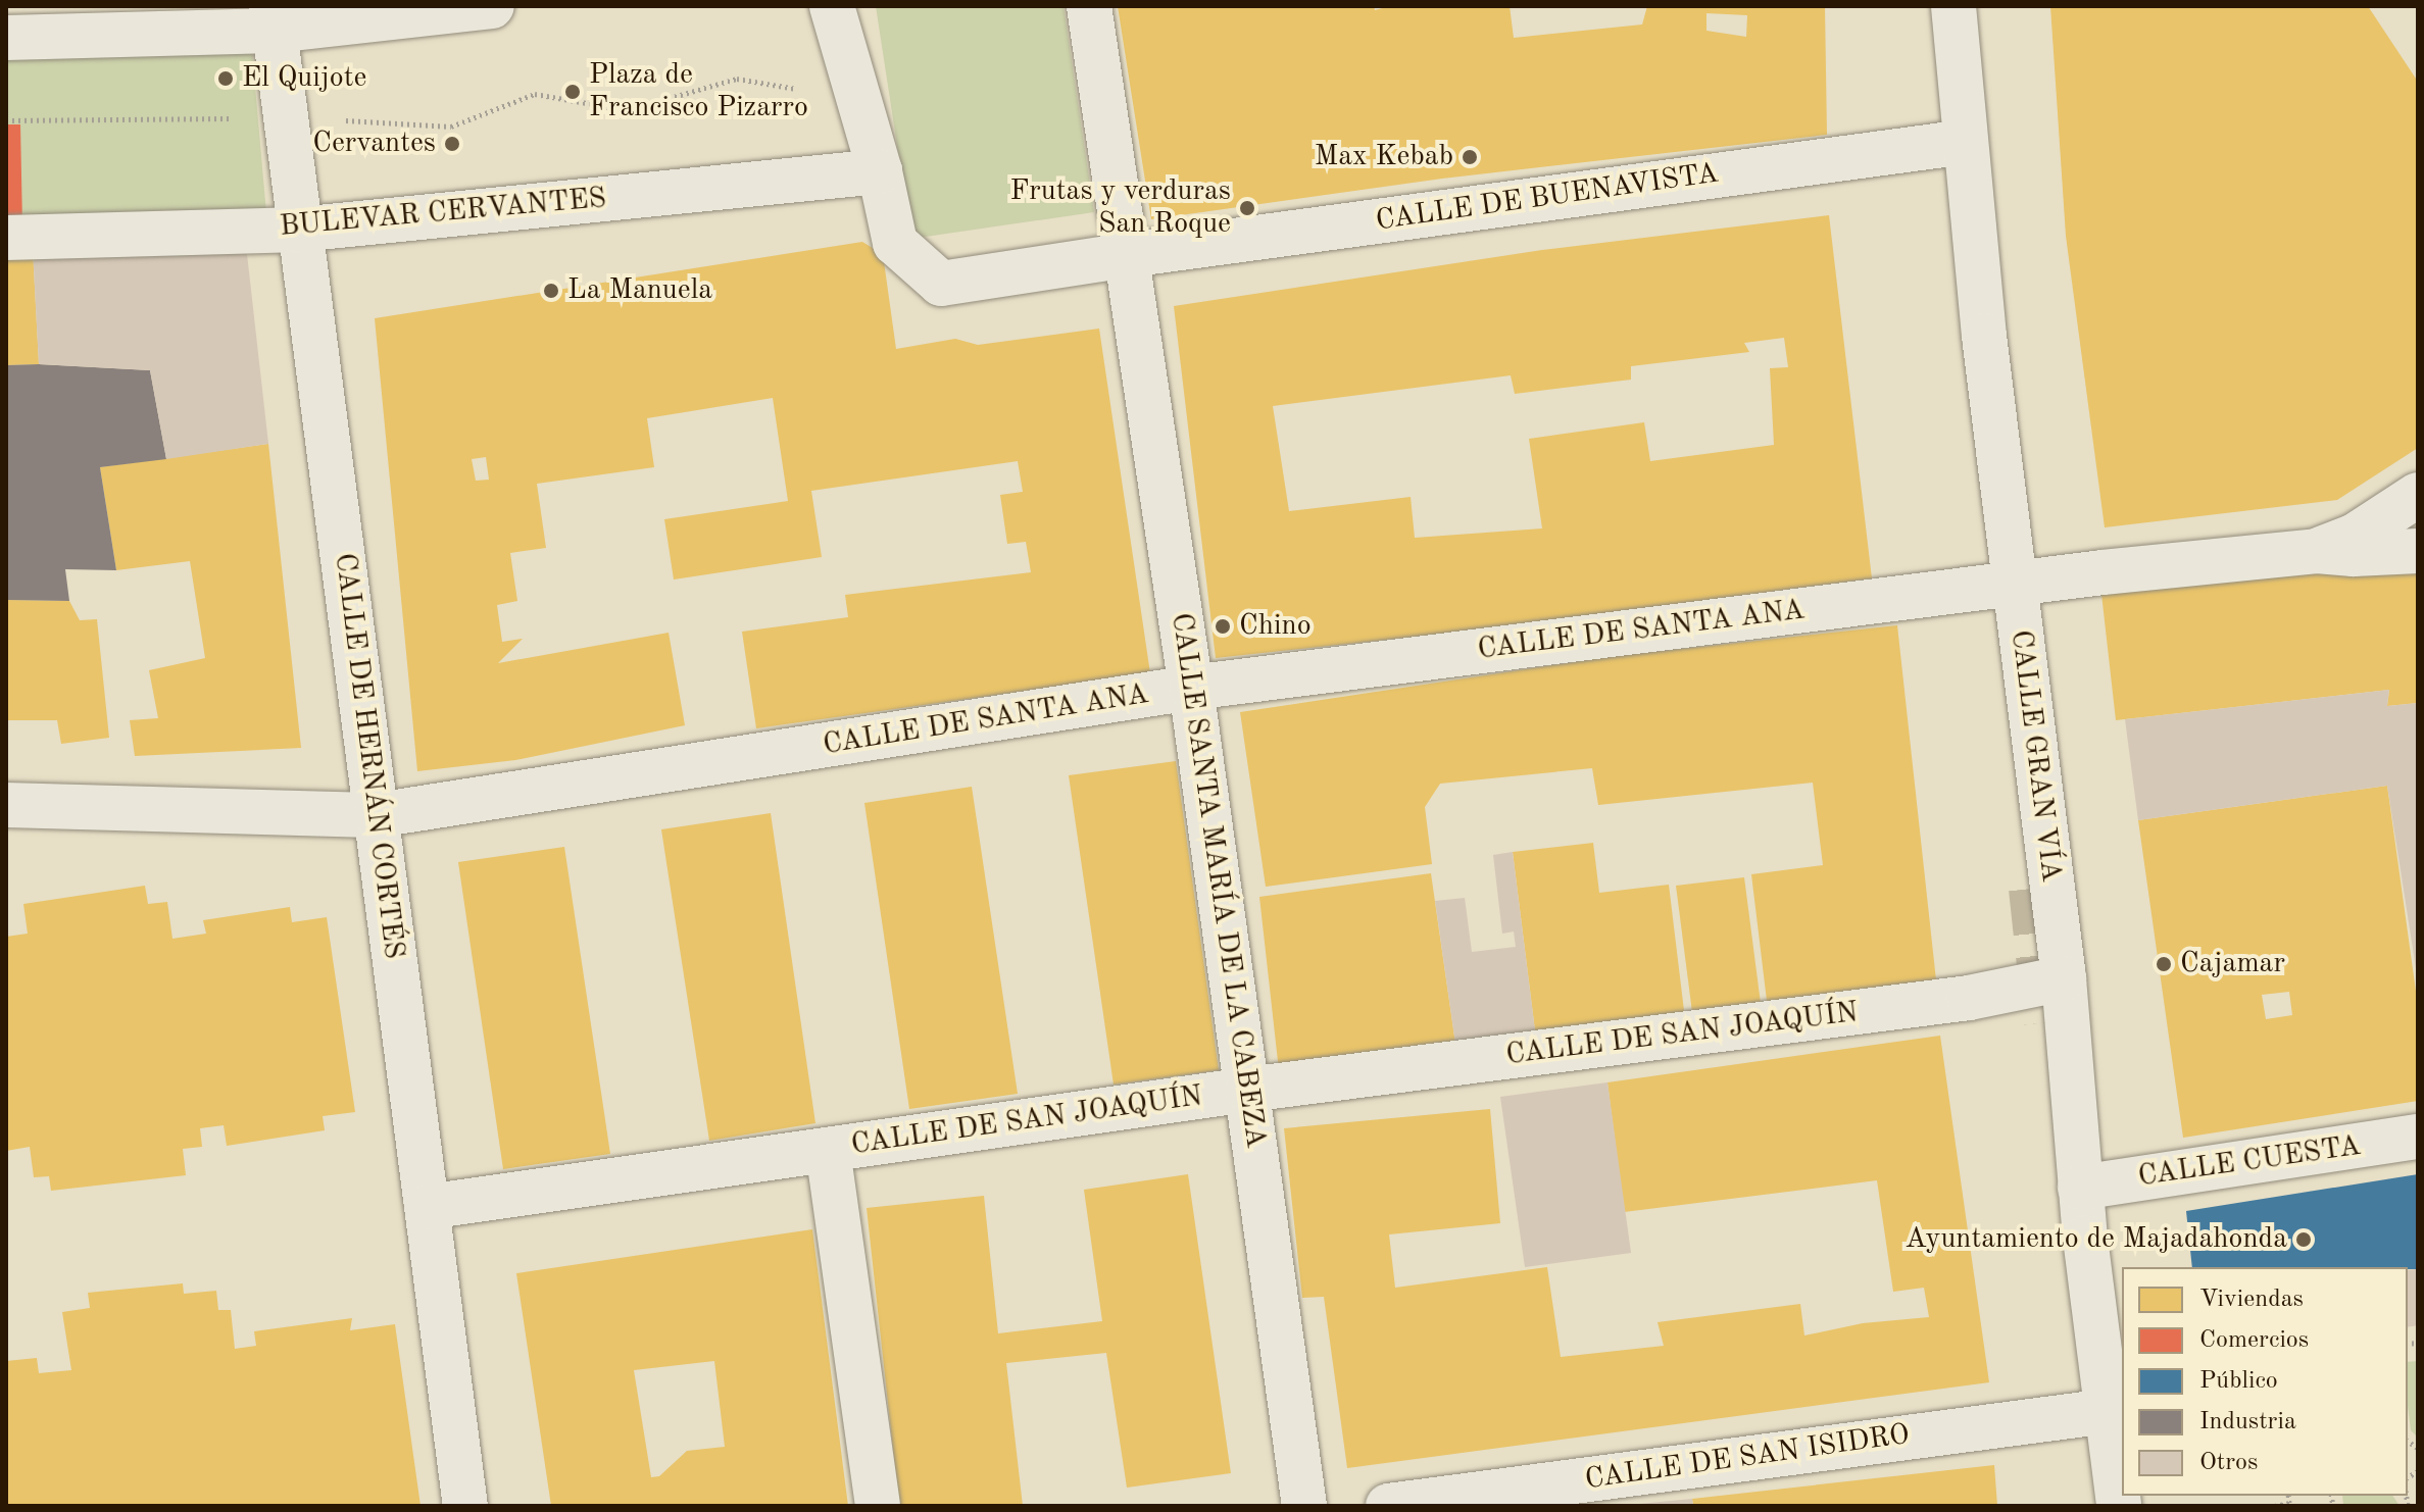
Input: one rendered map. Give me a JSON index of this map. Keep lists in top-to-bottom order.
{
  "streets": {
    "street": [
      "CALLE DE BUENAVISTA",
      "BULEVAR CERVANTES",
      "CALLE DE SANTA ANA",
      "CALLE DE HERNÁN CORTÉS",
      "CALLE GRAN VÍA",
      "CALLE SANTA MARÍA DE LA CABEZA",
      "CALLE DE SAN JOAQUÍN",
      "CALLE CUESTA",
      "CALLE DE SAN ISIDRO"
    ]
  },
  "crossings": [
    ["CALLE DE BUENAVISTA", "BULEVAR CERVANTES"],
    ["CALLE DE BUENAVISTA", "CALLE GRAN VÍA"],
    ["CALLE DE BUENAVISTA", "CALLE SANTA MARÍA DE LA CABEZA"],
    ["BULEVAR CERVANTES", "CALLE DE HERNÁN CORTÉS"],
    ["CALLE DE SANTA ANA", "CALLE DE HERNÁN CORTÉS"],
    ["CALLE DE SANTA ANA", "CALLE GRAN VÍA"],
    ["CALLE DE SANTA ANA", "CALLE SANTA MARÍA DE LA CABEZA"],
    ["CALLE DE HERNÁN CORTÉS", "CALLE DE SAN JOAQUÍN"],
    ["CALLE GRAN VÍA", "CALLE DE SAN JOAQUÍN"],
    ["CALLE GRAN VÍA", "CALLE CUESTA"],
    ["CALLE GRAN VÍA", "CALLE DE SAN ISIDRO"],
    ["CALLE SANTA MARÍA DE LA CABEZA", "CALLE DE SAN JOAQUÍN"]
  ],
  "places": [
    "El Quijote",
    "Plaza de Francisco Pizarro",
    "Cervantes",
    "Max Kebab",
    "Frutas y verduras San Roque",
    "La Manuela",
    "Chino",
    "Cajamar",
    "Ayuntamiento de Majadahonda"
  ],
  "legend": [
    "Viviendas",
    "Comercios",
    "Público",
    "Industria",
    "Otros"
  ]
}
